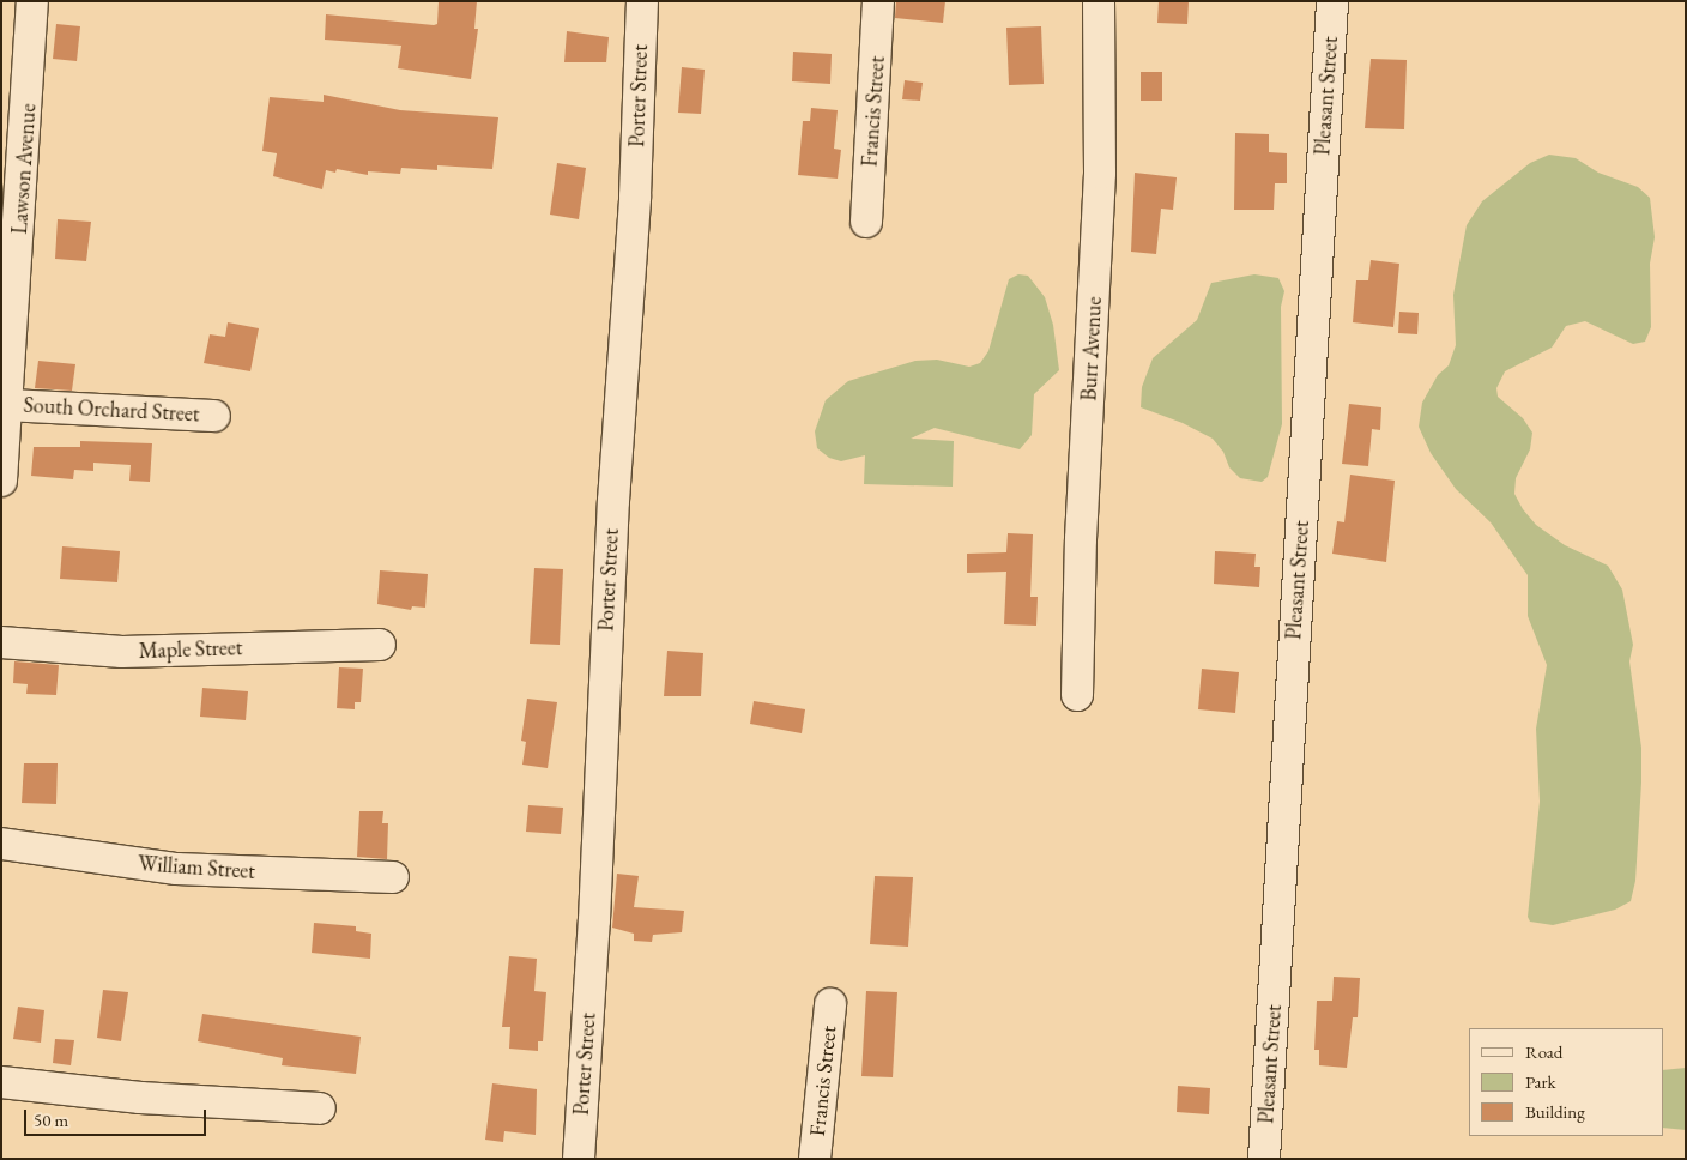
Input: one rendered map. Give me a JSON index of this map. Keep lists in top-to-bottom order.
{
  "streets": {
    "street": [
      "Porter Street",
      "Pleasant Street",
      "Francis Street",
      "Lawson Avenue",
      "Burr Avenue",
      "South Orchard Street",
      "Maple Street",
      "William Street"
    ]
  },
  "crossings": [
    ["Lawson Avenue", "South Orchard Street"]
  ],
  "legend": ["Road", "Park", "Building"],
  "scale_bar": "50 m"
}
